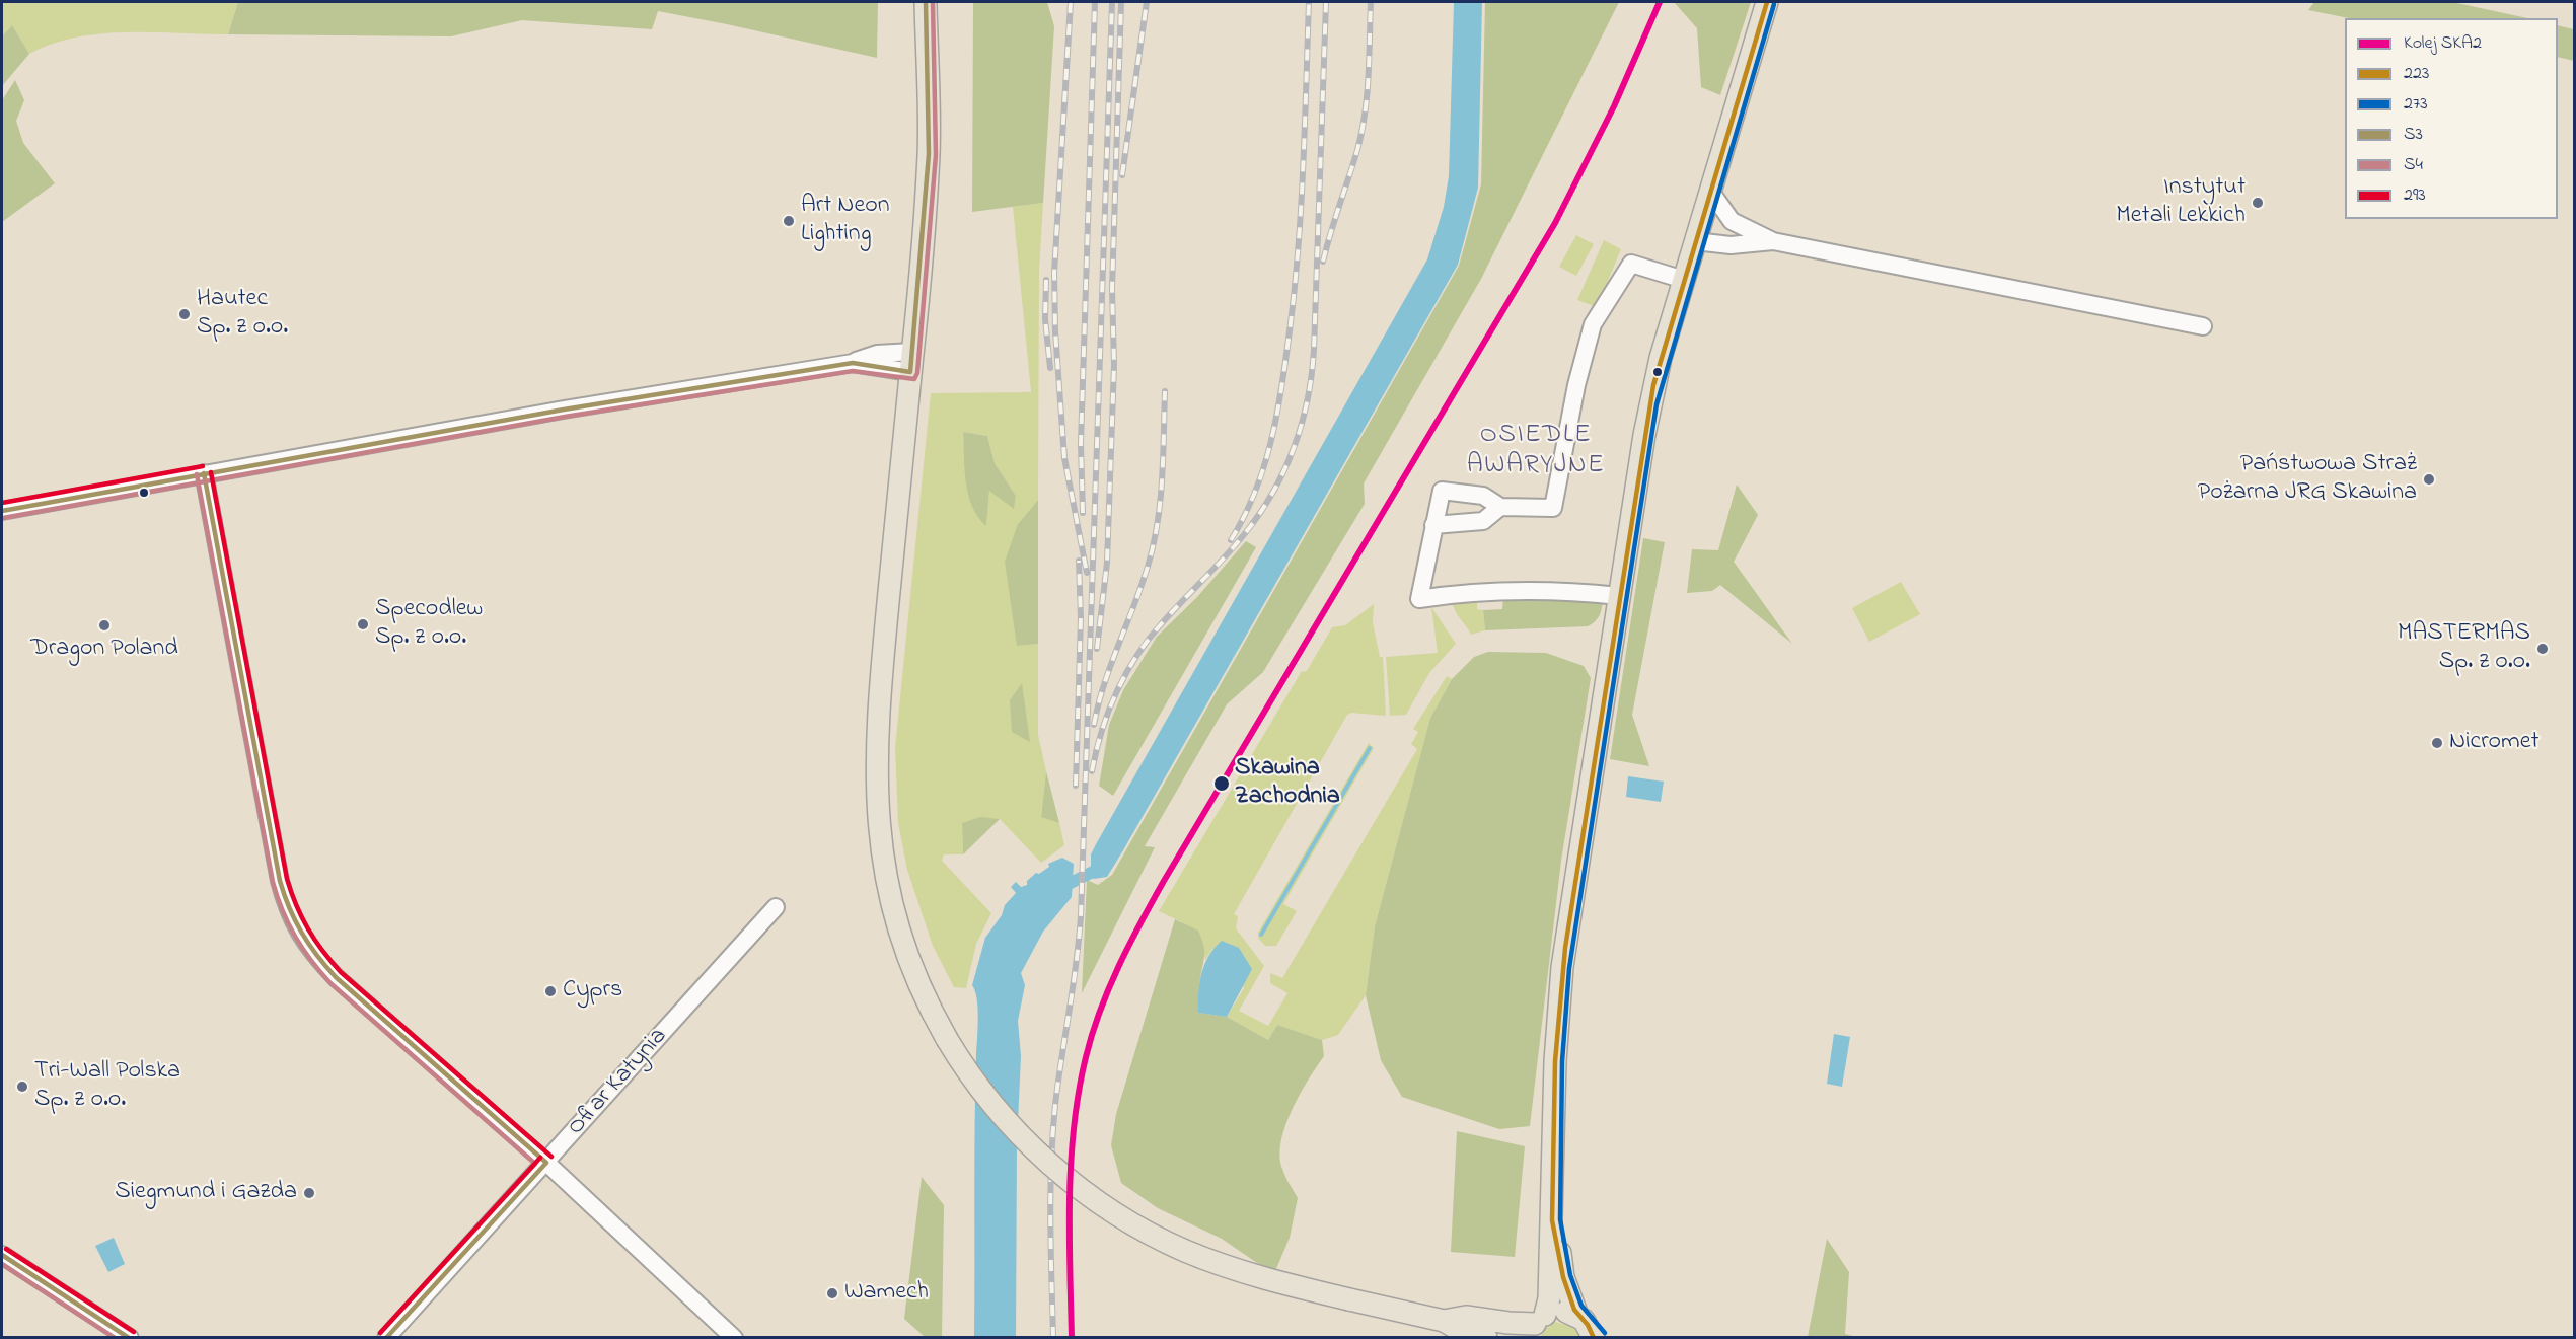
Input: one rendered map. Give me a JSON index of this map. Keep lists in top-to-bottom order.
{
  "streets": {
    "street": ["Ofiar Katynia"]
  },
  "districts": ["OSIEDLE AWARYJNE"],
  "places": [
    "Instytut Metali Lekkich",
    "Art Neon Lighting",
    "Hautec Sp. z o.o.",
    "Państwowa Straż Pożarna JRG Skawina",
    "Specodlew Sp. z o.o.",
    "Dragon Poland",
    "MASTERMAS Sp. z o.o.",
    "Nicromet",
    "Skawina Zachodnia",
    "Cyprs",
    "Tri-Wall Polska Sp. z o.o.",
    "Siegmund i Gazda",
    "Wamech"
  ],
  "lines": [
    "rail line SKA2",
    "transit line 223",
    "transit line S3",
    "transit line S4",
    "transit line 273",
    "transit line 293"
  ],
  "legend": [
    "Kolej SKA2",
    "223",
    "273",
    "S3",
    "S4",
    "293"
  ]
}
